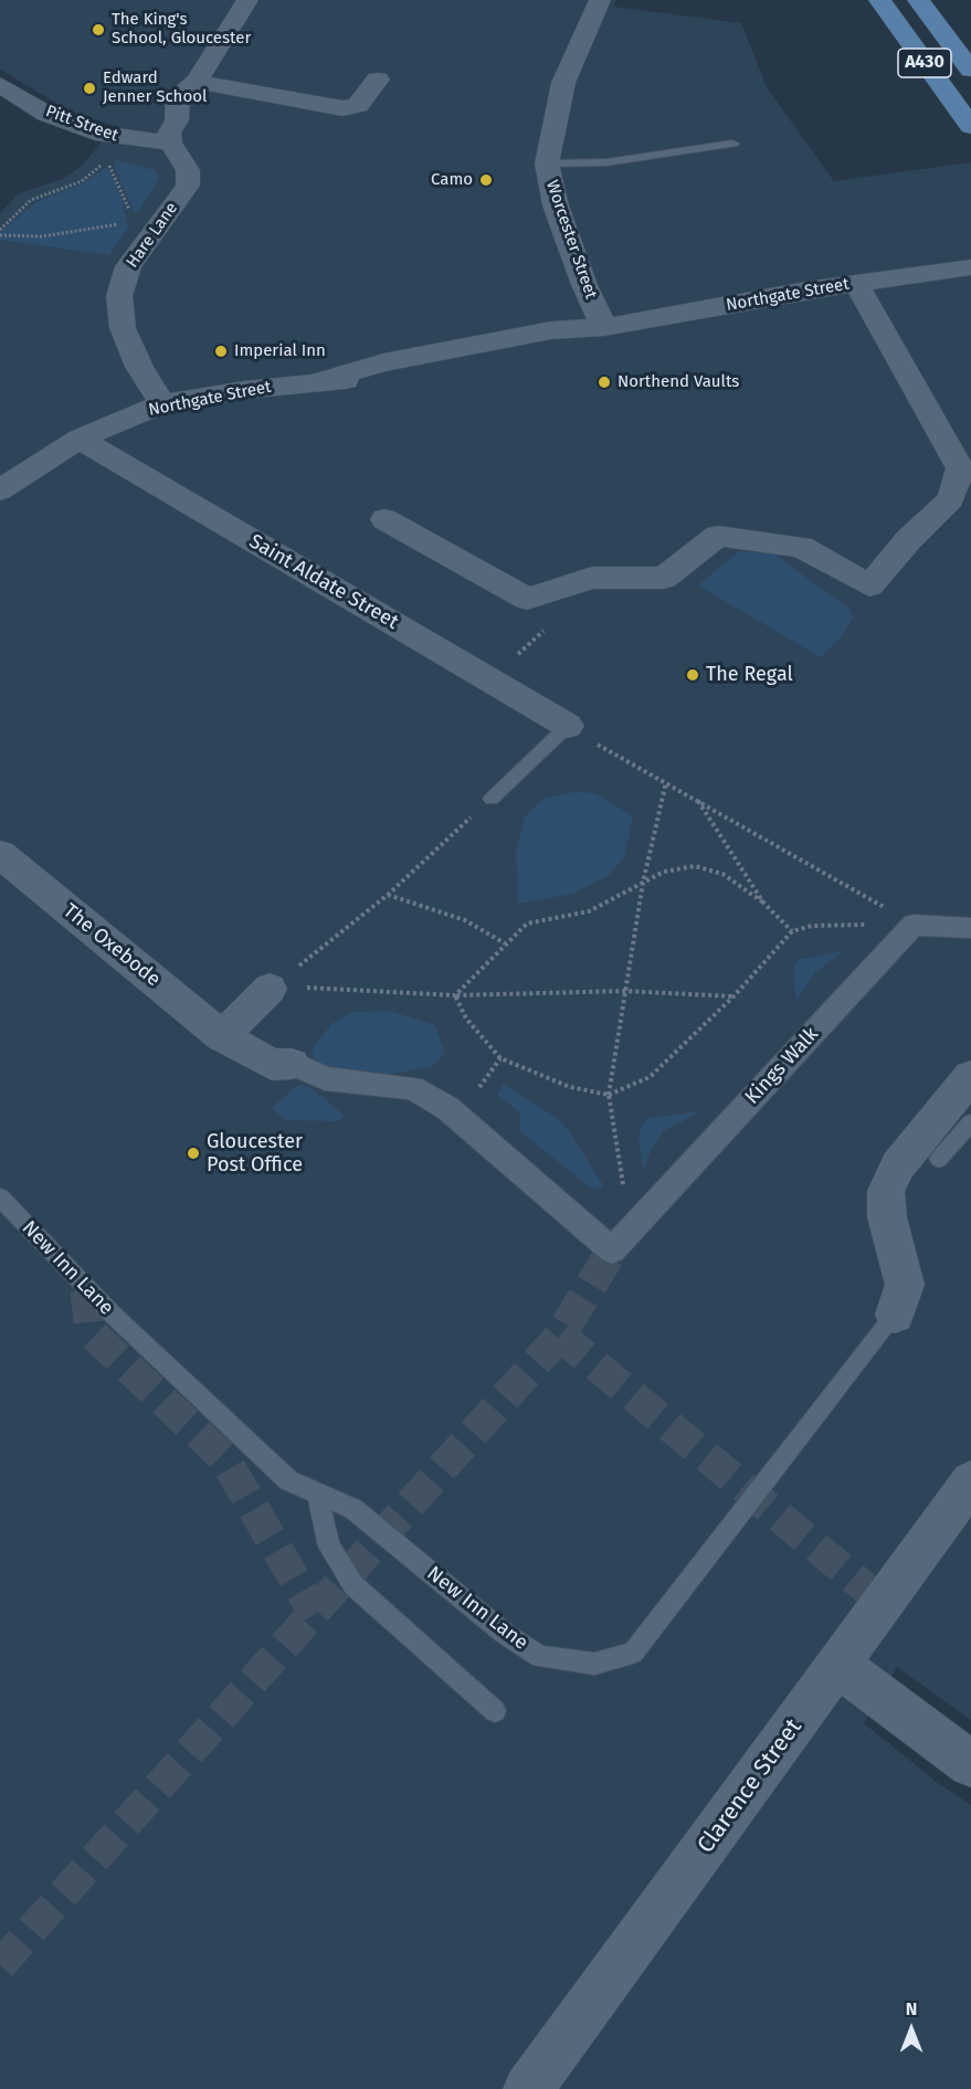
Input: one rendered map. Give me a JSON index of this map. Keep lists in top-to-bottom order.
{
  "streets": {
    "main road": ["A430"],
    "street": [
      "Pitt Street",
      "Hare Lane",
      "Worcester Street",
      "Northgate Street",
      "Saint Aldate Street",
      "The Oxebode",
      "Kings Walk",
      "New Inn Lane",
      "Clarence Street"
    ]
  },
  "crossings": [
    ["Pitt Street", "Hare Lane"],
    ["Hare Lane", "Northgate Street"],
    ["Worcester Street", "Northgate Street"],
    ["Northgate Street", "Saint Aldate Street"]
  ],
  "places": [
    "The King's School, Gloucester",
    "Edward Jenner School",
    "Camo",
    "Imperial Inn",
    "Northend Vaults",
    "The Regal",
    "Gloucester Post Office"
  ],
  "north": "top"
}
